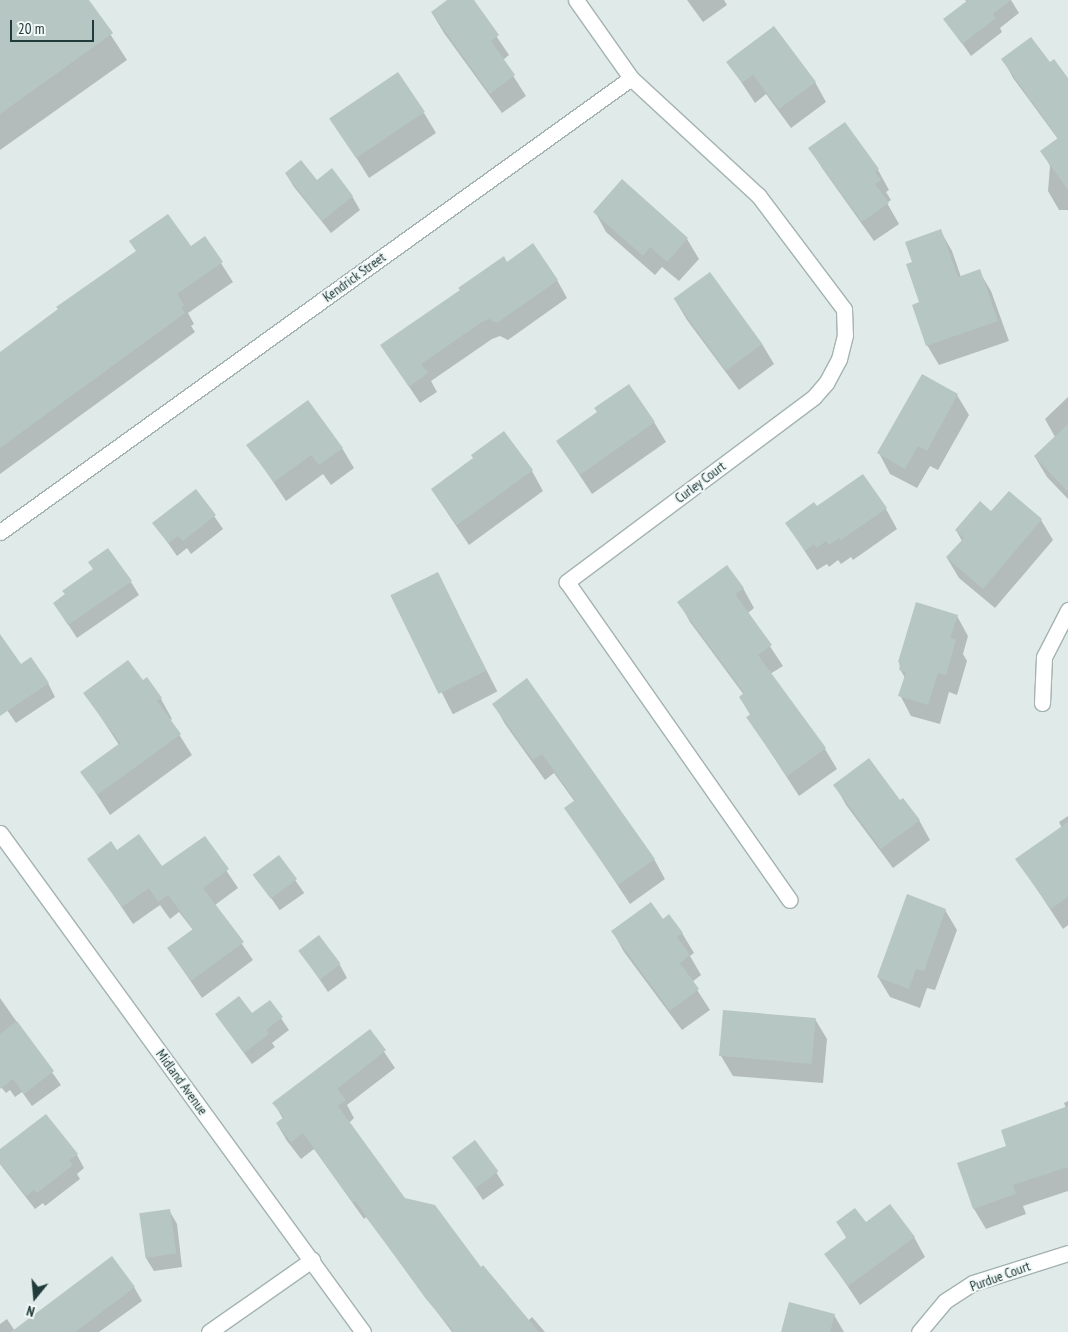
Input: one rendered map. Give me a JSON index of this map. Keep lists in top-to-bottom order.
{
  "streets": {
    "street": [
      "Kendrick Street",
      "Curley Court",
      "Midland Avenue",
      "Purdue Court"
    ]
  },
  "crossings": [
    ["Kendrick Street", "Curley Court"]
  ],
  "scale_bar": "20 m",
  "north": "bottom"
}
